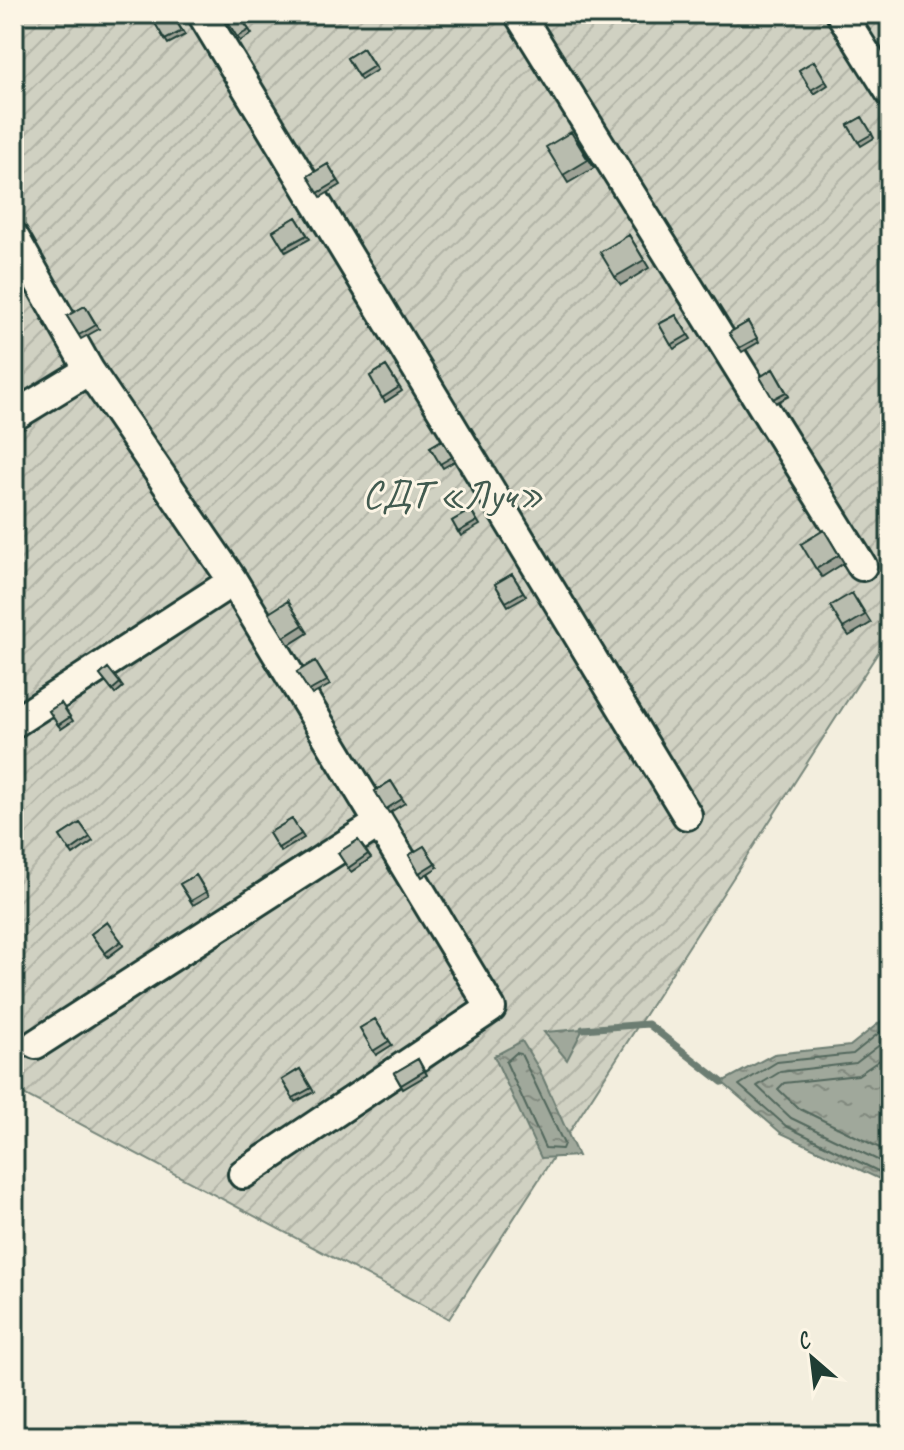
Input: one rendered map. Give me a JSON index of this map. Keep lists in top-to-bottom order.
{
  "parks": ["СДТ «Луч»"],
  "north": "top left"
}
